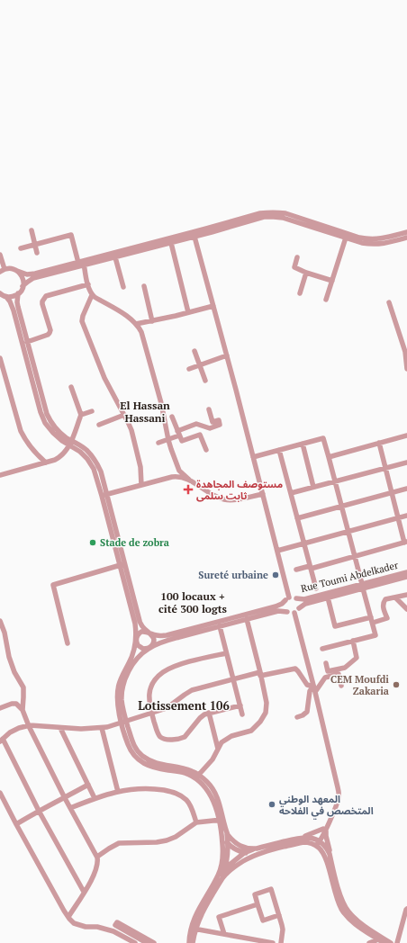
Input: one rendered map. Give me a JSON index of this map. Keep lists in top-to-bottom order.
{
  "streets": {
    "street": ["Rue Toumi Abdelkader"]
  },
  "districts": ["El Hassan Hassani", "100 locaux + cité 300 logts", "Lotissement 106"],
  "places": {
    "health": ["مستوصف المجاهدة ثابت سلمى"],
    "other": [
      "Stade de zobra",
      "Sureté urbaine",
      "CEM Moufdi Zakaria",
      "المعهد الوطني المتخصص في الفلاحة"
    ]
  }
}
